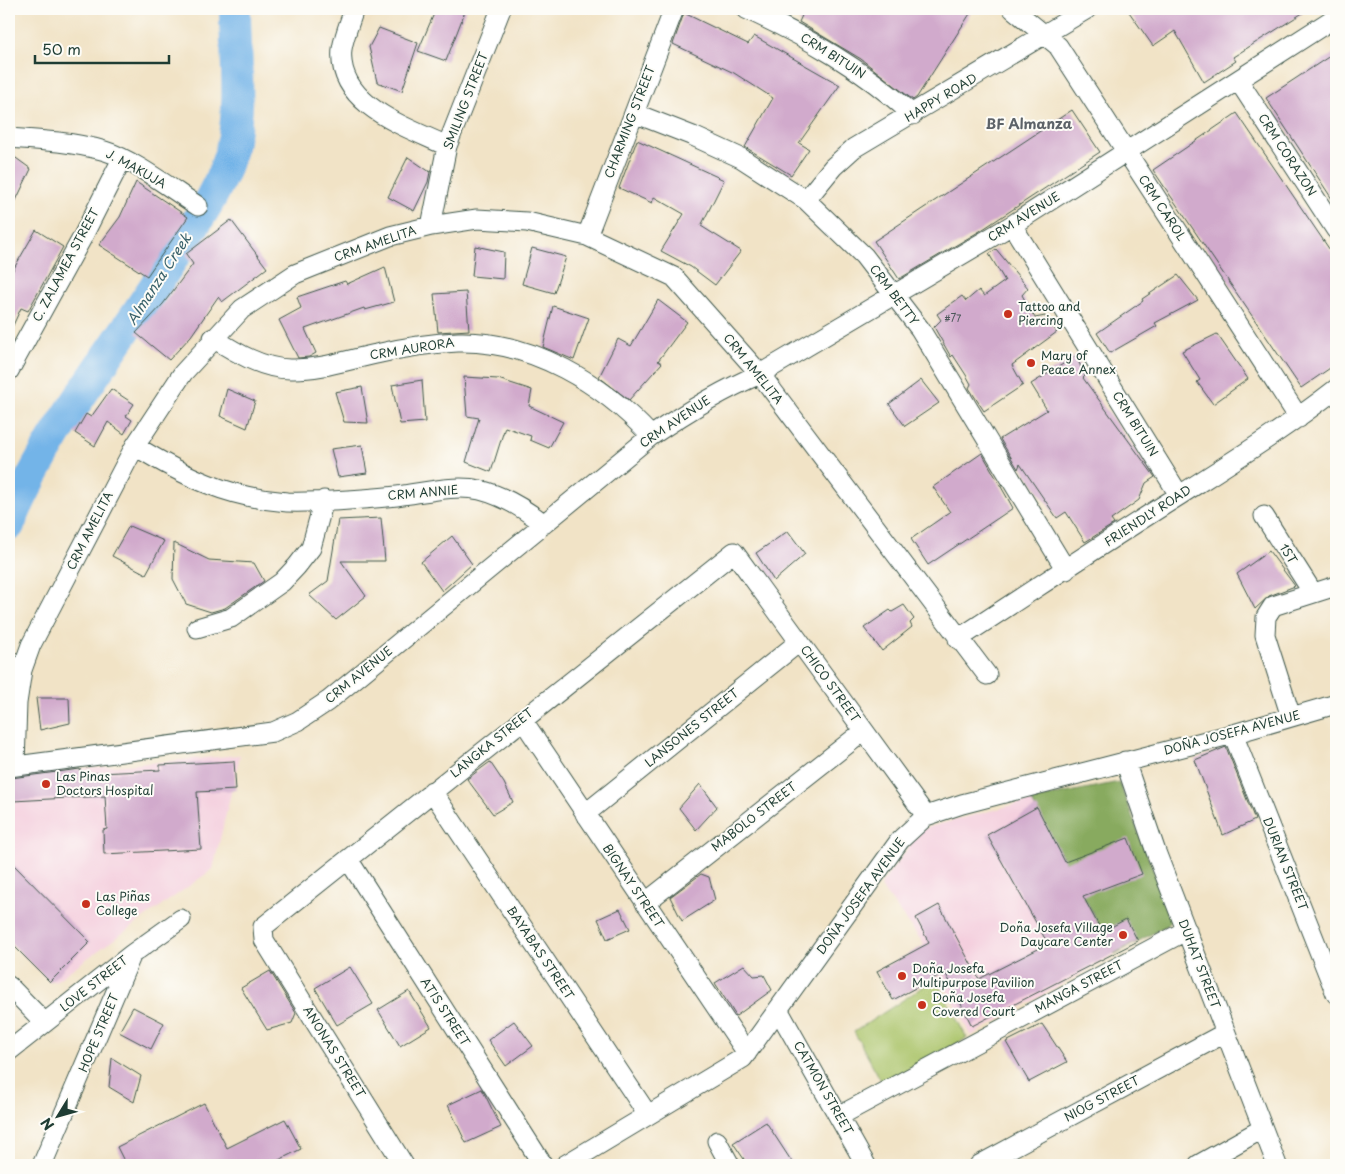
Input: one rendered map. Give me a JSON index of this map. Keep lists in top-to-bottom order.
{
  "streets": {
    "street": [
      "CRM BITUIN",
      "HAPPY ROAD",
      "SMILING STREET",
      "CHARMING STREET",
      "CRM CORAZON",
      "J. MAKUJA",
      "CRM CAROL",
      "CRM AVENUE",
      "CRM AMELITA",
      "C. ZALAMEA STREET",
      "CRM BETTY",
      "CRM AURORA",
      "CRM ANNIE",
      "FRIENDLY ROAD",
      "1ST",
      "CHICO STREET",
      "LANSONES STREET",
      "DOÑA JOSEFA AVENUE",
      "LANGKA STREET",
      "MABOLO STREET",
      "DURIAN STREET",
      "BIGNAY STREET",
      "BAYABAS STREET",
      "DUHAT STREET",
      "LOVE STREET",
      "MANGA STREET",
      "ATIS STREET",
      "HOPE STREET",
      "ANONAS STREET",
      "CATMON STREET",
      "NIOG STREET"
    ]
  },
  "crossings": [
    ["CRM BITUIN", "HAPPY ROAD"],
    ["CRM BITUIN", "CRM AVENUE"],
    ["CRM BITUIN", "FRIENDLY ROAD"],
    ["HAPPY ROAD", "CRM CAROL"],
    ["HAPPY ROAD", "CRM BETTY"],
    ["SMILING STREET", "CRM AMELITA"],
    ["CHARMING STREET", "CRM AMELITA"],
    ["CHARMING STREET", "CRM BETTY"],
    ["CRM CORAZON", "CRM AVENUE"],
    ["J. MAKUJA", "C. ZALAMEA STREET"],
    ["CRM CAROL", "CRM AVENUE"],
    ["CRM CAROL", "FRIENDLY ROAD"],
    ["CRM AVENUE", "CRM AMELITA"],
    ["CRM AVENUE", "CRM BETTY"],
    ["CRM AVENUE", "CRM AURORA"],
    ["CRM AVENUE", "CRM ANNIE"],
    ["CRM AMELITA", "CRM AURORA"],
    ["CRM AMELITA", "CRM ANNIE"],
    ["CRM AMELITA", "FRIENDLY ROAD"],
    ["CRM BETTY", "FRIENDLY ROAD"],
    ["CHICO STREET", "LANSONES STREET"],
    ["CHICO STREET", "DOÑA JOSEFA AVENUE"],
    ["CHICO STREET", "LANGKA STREET"],
    ["CHICO STREET", "MABOLO STREET"],
    ["LANSONES STREET", "BIGNAY STREET"],
    ["DOÑA JOSEFA AVENUE", "DURIAN STREET"],
    ["DOÑA JOSEFA AVENUE", "BIGNAY STREET"],
    ["DOÑA JOSEFA AVENUE", "BAYABAS STREET"],
    ["DOÑA JOSEFA AVENUE", "DUHAT STREET"],
    ["DOÑA JOSEFA AVENUE", "CATMON STREET"],
    ["LANGKA STREET", "BIGNAY STREET"],
    ["LANGKA STREET", "BAYABAS STREET"],
    ["LANGKA STREET", "ATIS STREET"],
    ["LANGKA STREET", "ANONAS STREET"],
    ["MABOLO STREET", "BIGNAY STREET"],
    ["DUHAT STREET", "MANGA STREET"],
    ["DUHAT STREET", "NIOG STREET"],
    ["LOVE STREET", "HOPE STREET"],
    ["MANGA STREET", "CATMON STREET"]
  ],
  "districts": ["BF Almanza"],
  "water": ["Almanza Creek"],
  "places": [
    "Tattoo and Piercing",
    "Mary of Peace Annex",
    "Las Pinas Doctors Hospital",
    "Las Piñas College",
    "Doña Josefa Village Daycare Center",
    "Doña Josefa Multipurpose Pavilion",
    "Doña Josefa Covered Court"
  ],
  "house_numbers": ["#77"],
  "scale_bar": "50 m",
  "north": "bottom left"
}
